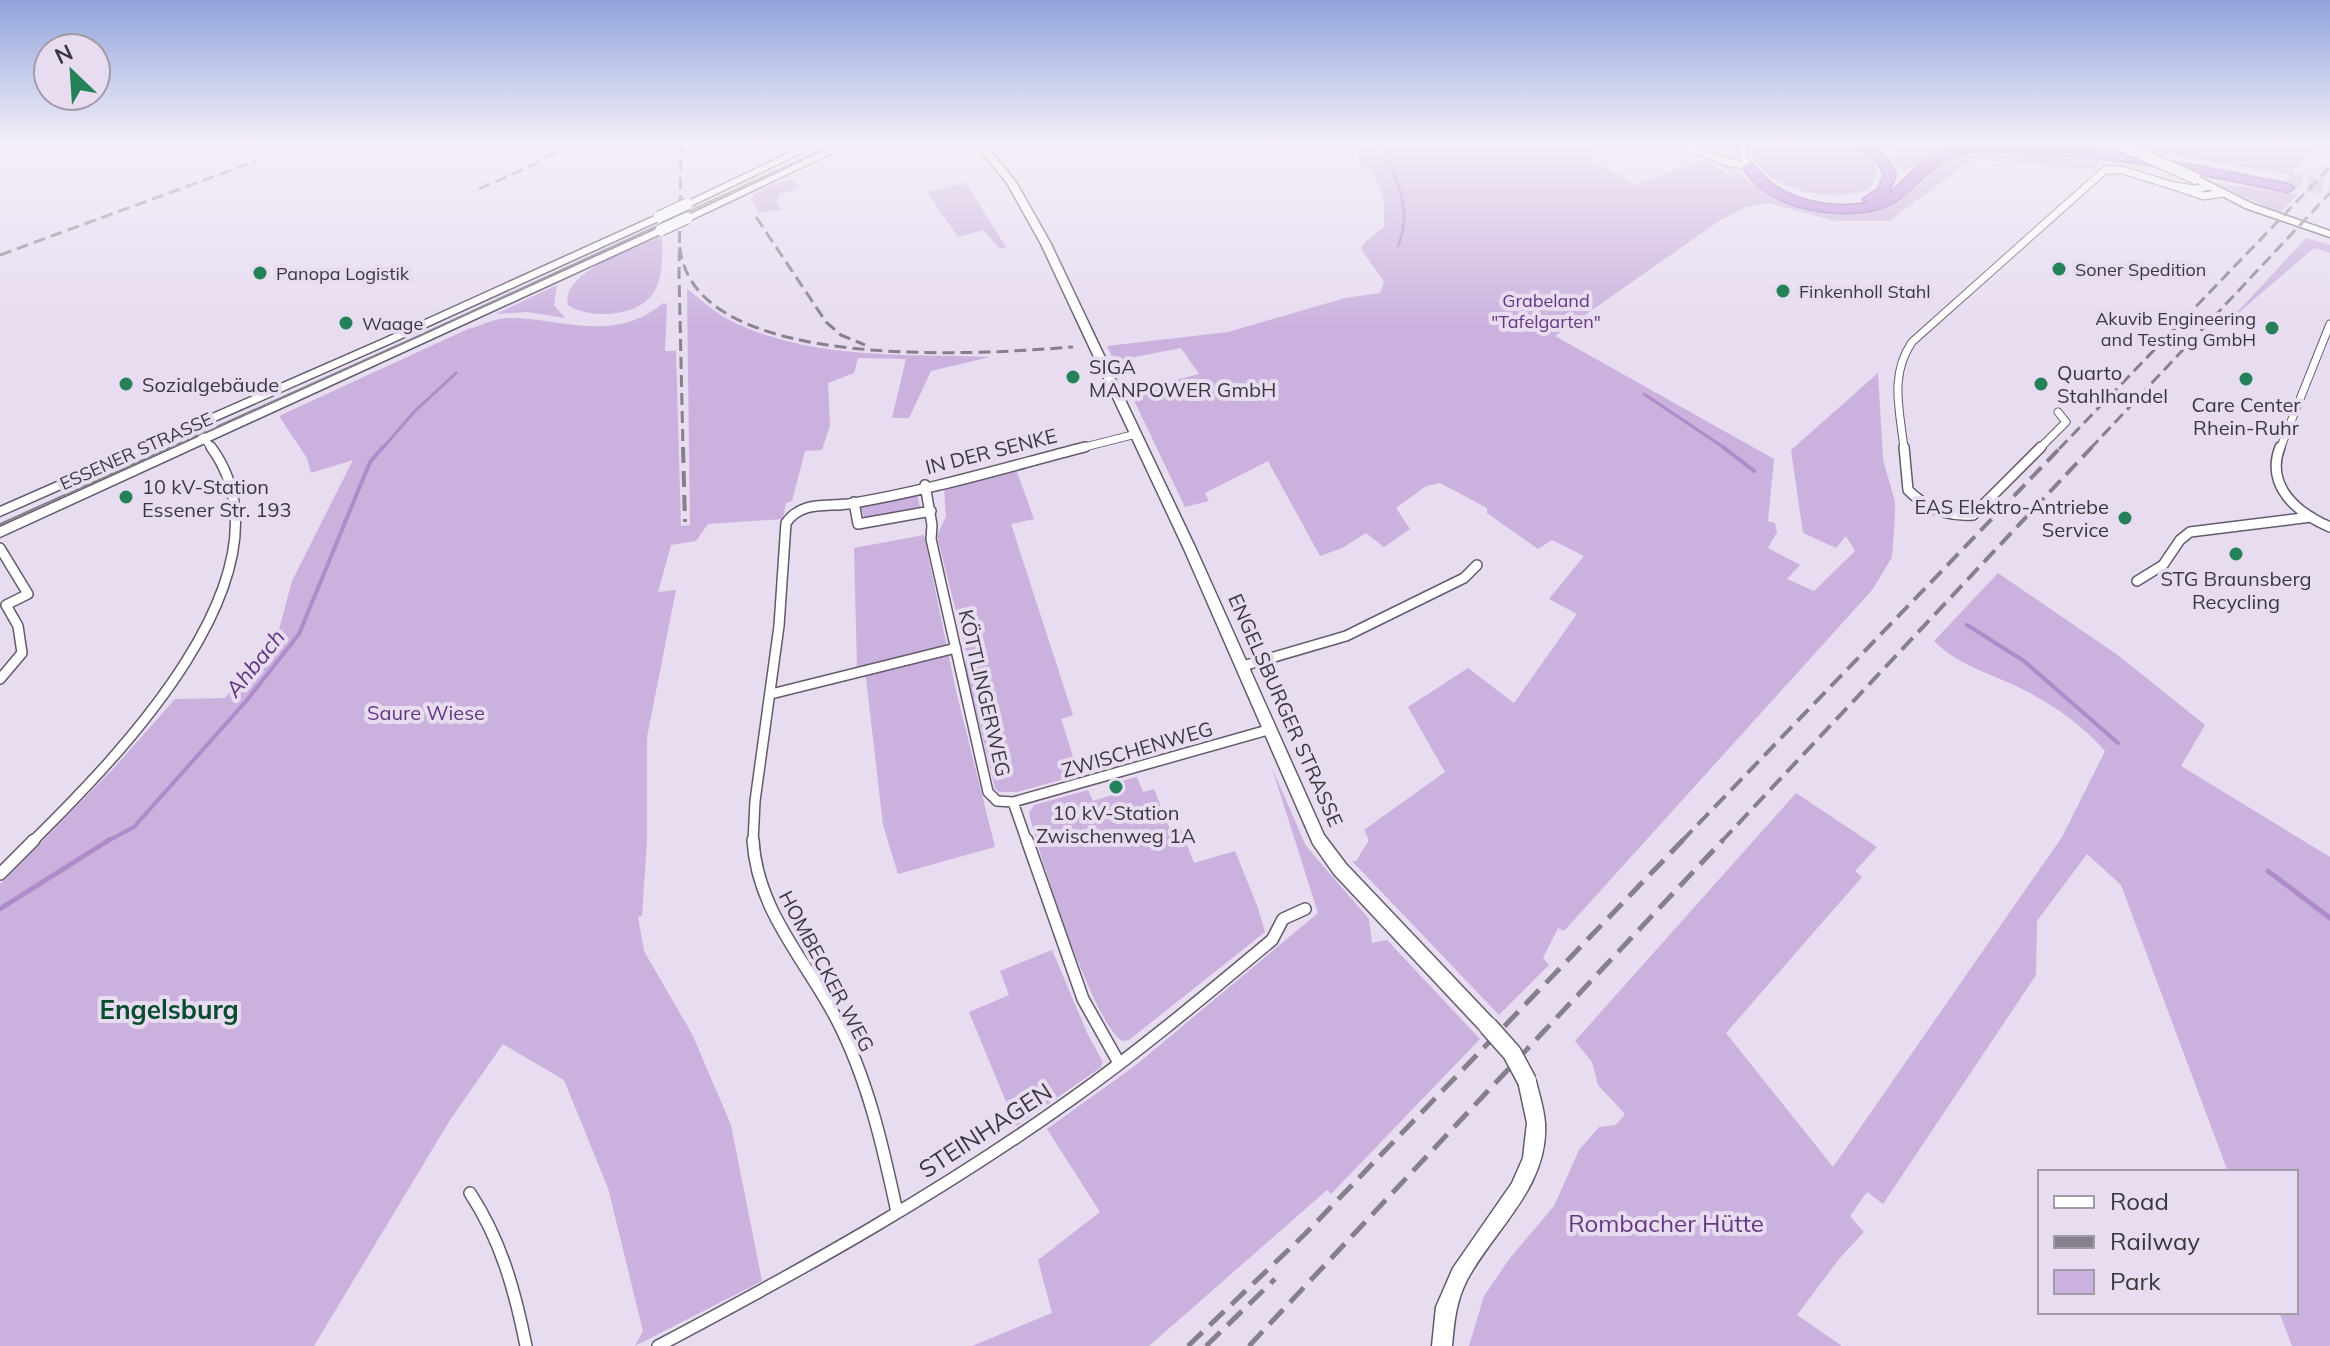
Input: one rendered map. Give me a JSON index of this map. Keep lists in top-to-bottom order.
{
  "streets": {
    "main road": ["ESSENER STRASSE", "ENGELSBURGER STRASSE"],
    "street": [
      "IN DER SENKE",
      "KÖTTLINGERWEG",
      "ZWISCHENWEG",
      "HOMBECKER WEG",
      "STEINHAGEN"
    ]
  },
  "crossings": [
    ["IN DER SENKE", "KÖTTLINGERWEG"],
    ["IN DER SENKE", "ENGELSBURGER STRASSE"],
    ["IN DER SENKE", "HOMBECKER WEG"],
    ["KÖTTLINGERWEG", "ZWISCHENWEG"],
    ["KÖTTLINGERWEG", "STEINHAGEN"],
    ["ENGELSBURGER STRASSE", "ZWISCHENWEG"],
    ["HOMBECKER WEG", "STEINHAGEN"]
  ],
  "districts": ["Engelsburg"],
  "water": ["Ahbach"],
  "parks": ["Grabeland \"Tafelgarten\"", "Saure Wiese", "Rombacher Hütte"],
  "places": [
    "Soner Spedition",
    "Panopa Logistik",
    "Finkenholl Stahl",
    "Waage",
    "Akuvib Engineering and Testing GmbH",
    "SIGA MANPOWER GmbH",
    "Care Center Rhein-Ruhr",
    "Sozialgebäude",
    "Quarto Stahlhandel",
    "10 kV-Station Essener Str. 193",
    "EAS Elektro-Antriebe Service",
    "STG Braunsberg Recycling",
    "10 kV-Station Zwischenweg 1A"
  ],
  "legend": ["Road", "Railway", "Park"],
  "north": "top left"
}
